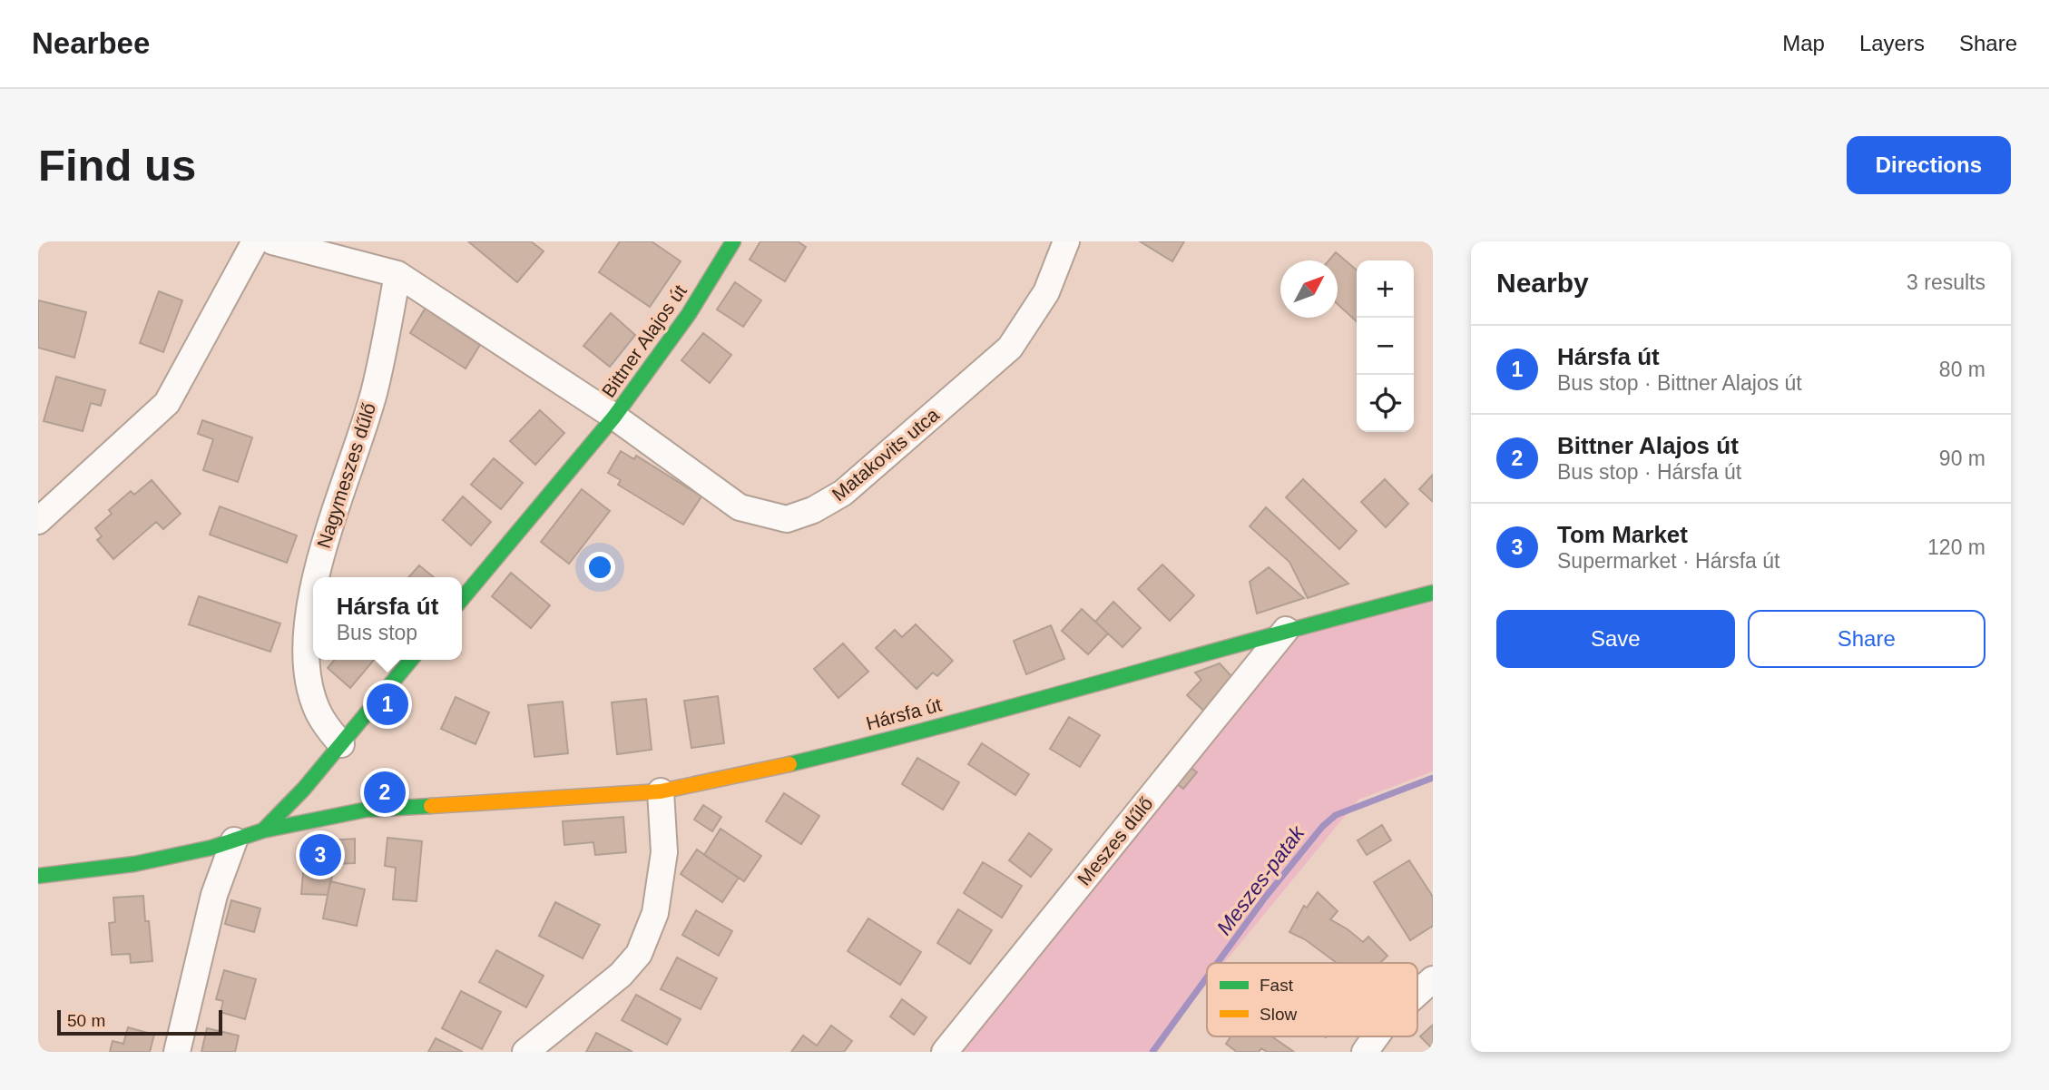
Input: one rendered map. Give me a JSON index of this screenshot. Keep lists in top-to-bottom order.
{
  "streets": {
    "street": [
      "Bittner Alajos út",
      "Matakovits utca",
      "Nagymeszes dűlő",
      "Hársfa út",
      "Meszes dűlő"
    ]
  },
  "crossings": [
    ["Bittner Alajos út", "Matakovits utca"],
    ["Hársfa út", "Meszes dűlő"]
  ],
  "water": ["Meszes-patak"],
  "legend": ["Fast", "Slow"],
  "scale_bar": "50 m",
  "north": "top right",
  "page": {
    "header": "Nearbee",
    "nav": ["Map", "Layers", "Share"],
    "buttons": [
      "Directions",
      ["Save", "Share"]
    ],
    "title": "Find us",
    "heading": ["Nearby", "3 results"],
    "map_buttons": ["+", "−"],
    "list": [
      {
        "mark": "1",
        "name": "Hársfa út",
        "note": "Bus stop · Bittner Alajos út",
        "value": "80 m"
      },
      {
        "mark": "2",
        "name": "Bittner Alajos út",
        "note": "Bus stop · Hársfa út",
        "value": "90 m"
      },
      {
        "mark": "3",
        "name": "Tom Market",
        "note": "Supermarket · Hársfa út",
        "value": "120 m"
      }
    ],
    "popup": ["Hársfa út", "Bus stop"],
    "pins": ["1", "2", "3"],
    "scale": "50 m"
  }
}
